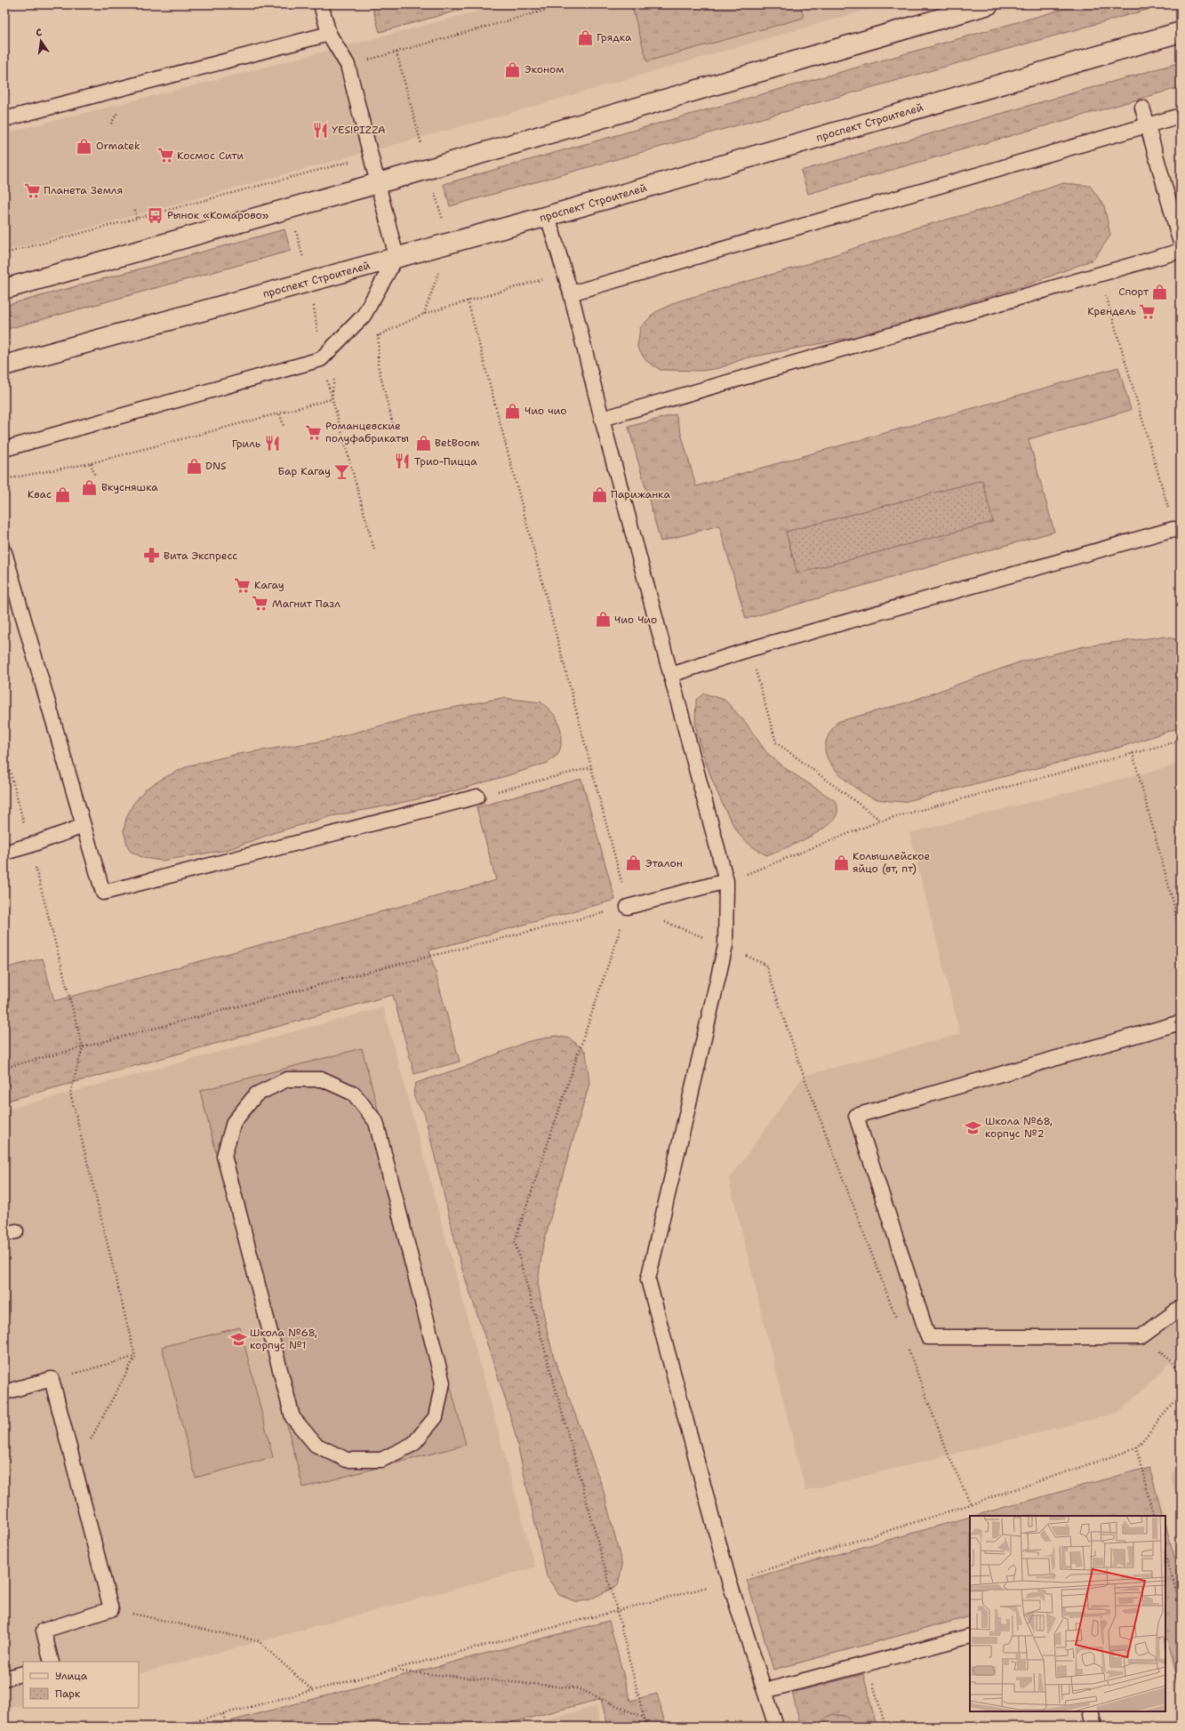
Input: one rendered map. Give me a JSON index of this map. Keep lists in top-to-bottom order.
{
  "streets": {
    "main road": ["проспект Строителей"]
  },
  "places": {
    "shop": [
      "Грядка",
      "Эконом",
      "Ormatek",
      "Спорт",
      "Чио чио",
      "BetBoom",
      "DNS",
      "Вкусняшка",
      "Квас",
      "Парижанка",
      "Чио Чио",
      "Колышлейское яйцо (вт, пт)",
      "Эталон"
    ],
    "restaurant": ["YES!PIZZA", "Гриль", "Трио-Пицца"],
    "supermarket": [
      "Космос Сити",
      "Планета Земля",
      "Крендель",
      "Романцевские полуфабрикаты",
      "Кагау",
      "Магнит Пазл"
    ],
    "bus stop": ["Рынок «Комарово»"],
    "bar": ["Бар Кагау"],
    "pharmacy": ["Вита Экспресс"],
    "school or university": ["Школа №68, корпус №2", "Школа №68, корпус №1"]
  },
  "legend": ["Улица", "Парк"],
  "north": "top"
}
